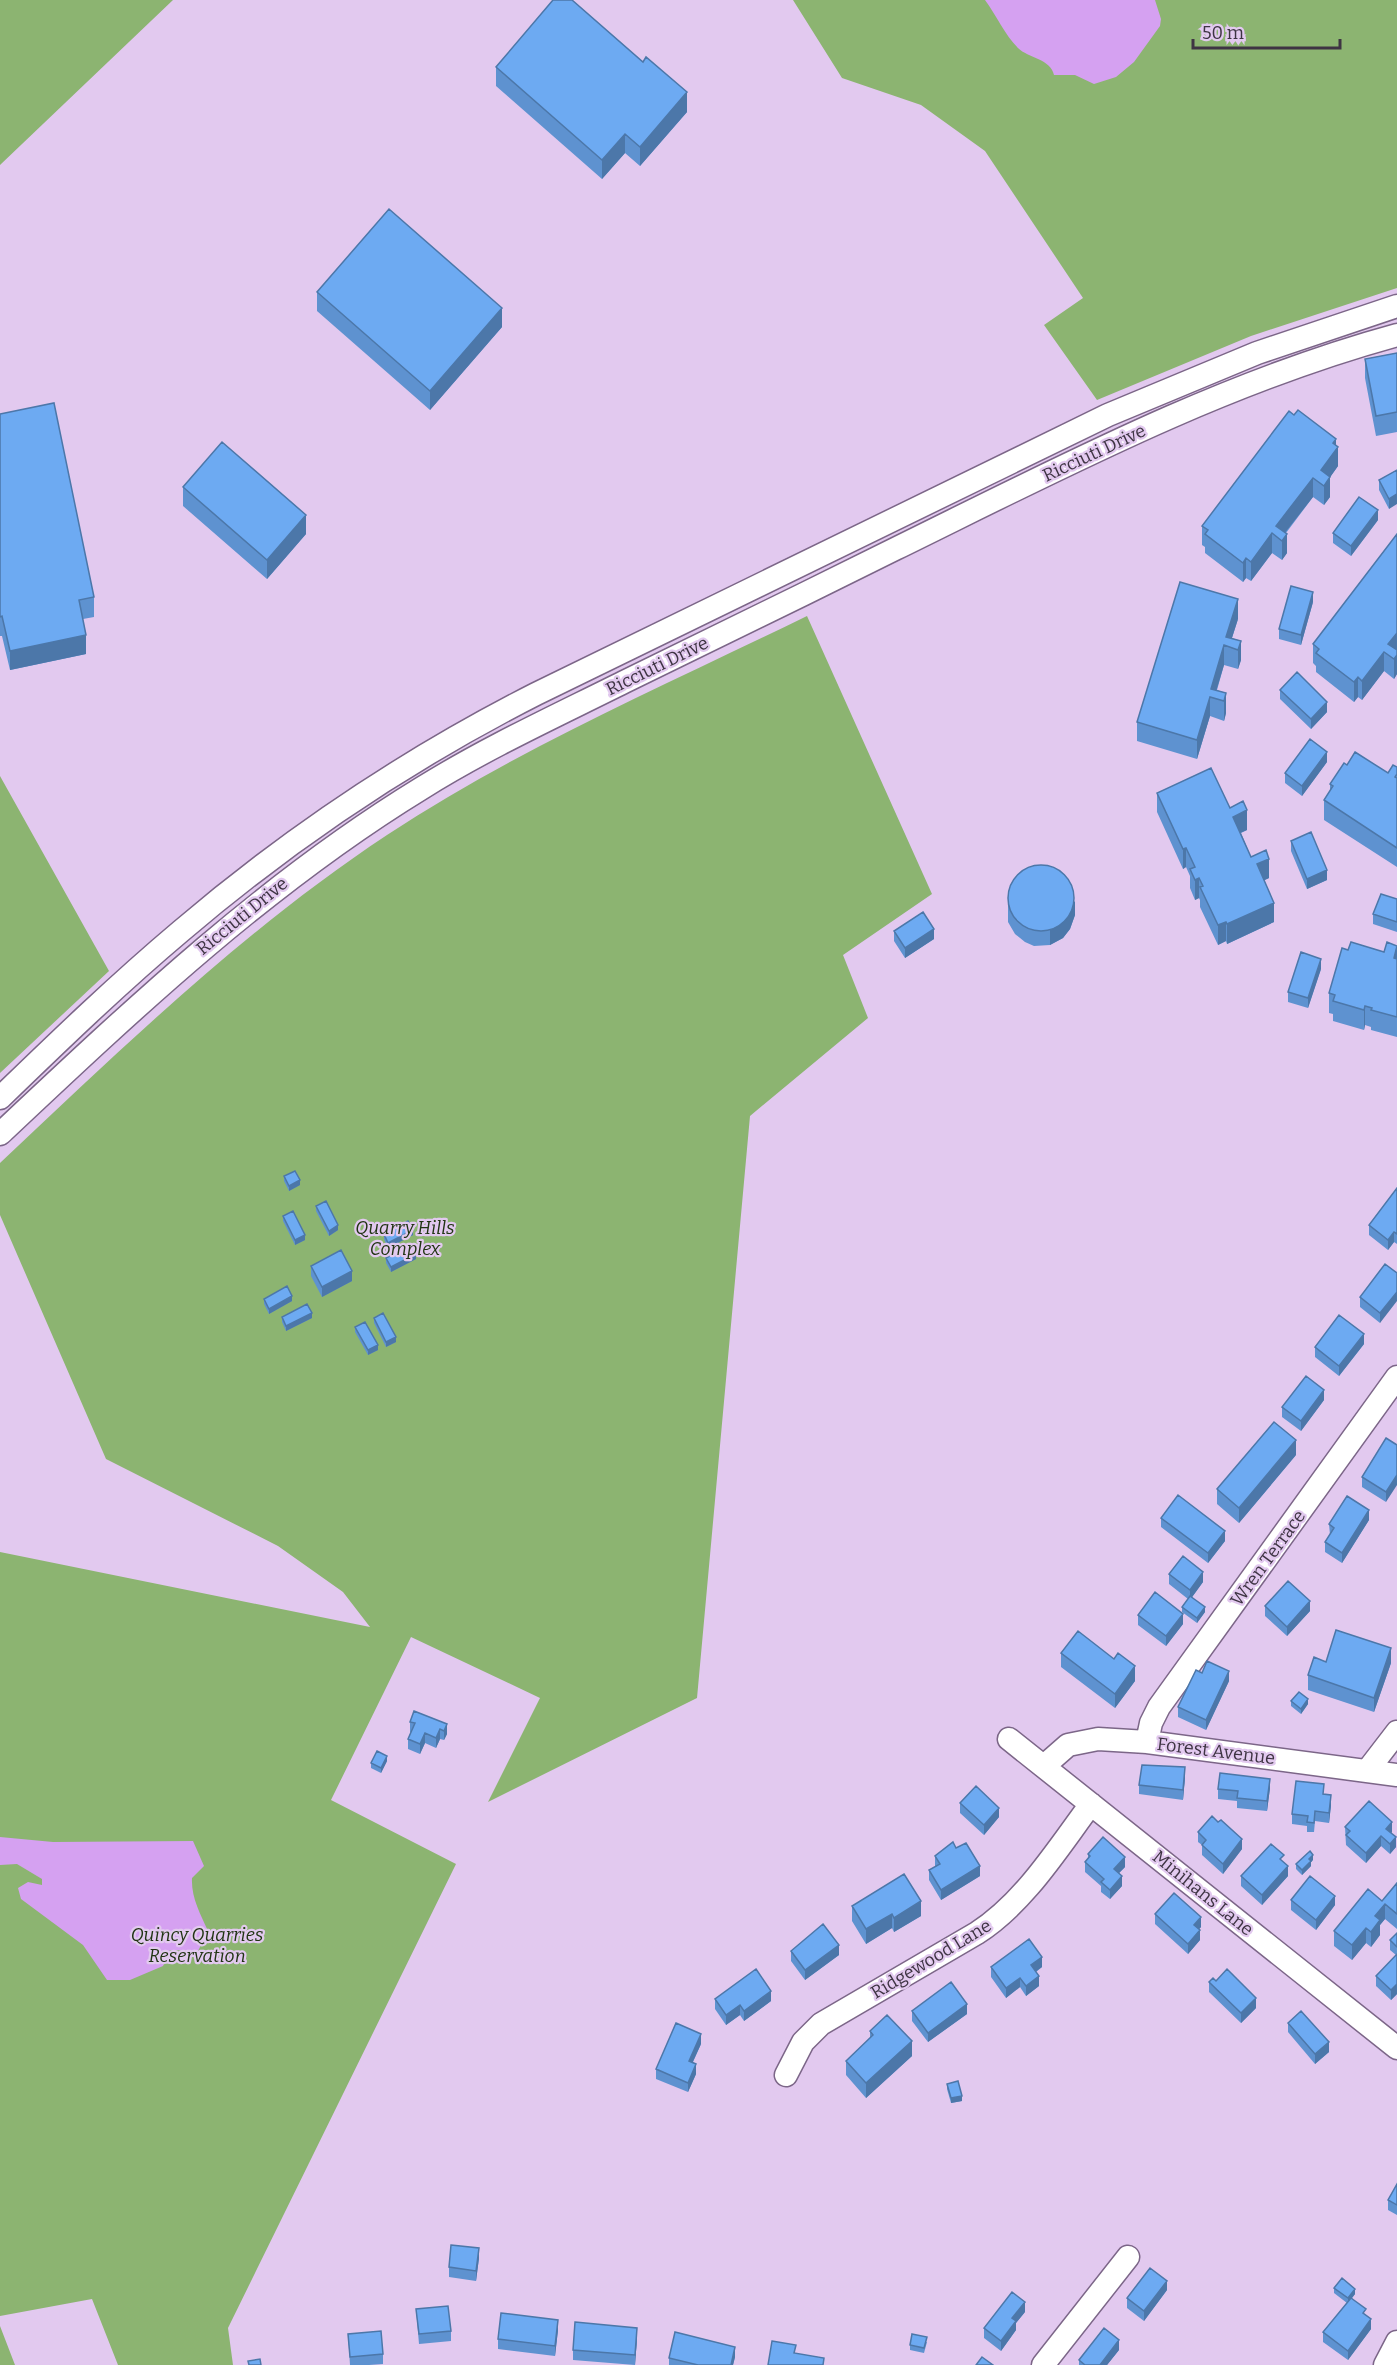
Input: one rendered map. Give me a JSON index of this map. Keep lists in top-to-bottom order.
{
  "streets": {
    "street": [
      "Ricciuti Drive",
      "Wren Terrace",
      "Forest Avenue",
      "Minihans Lane",
      "Ridgewood Lane"
    ]
  },
  "crossings": [
    ["Wren Terrace", "Forest Avenue"],
    ["Forest Avenue", "Minihans Lane"],
    ["Minihans Lane", "Ridgewood Lane"]
  ],
  "parks": ["Quarry Hills Complex", "Quincy Quarries Reservation"],
  "scale_bar": "50 m"
}
